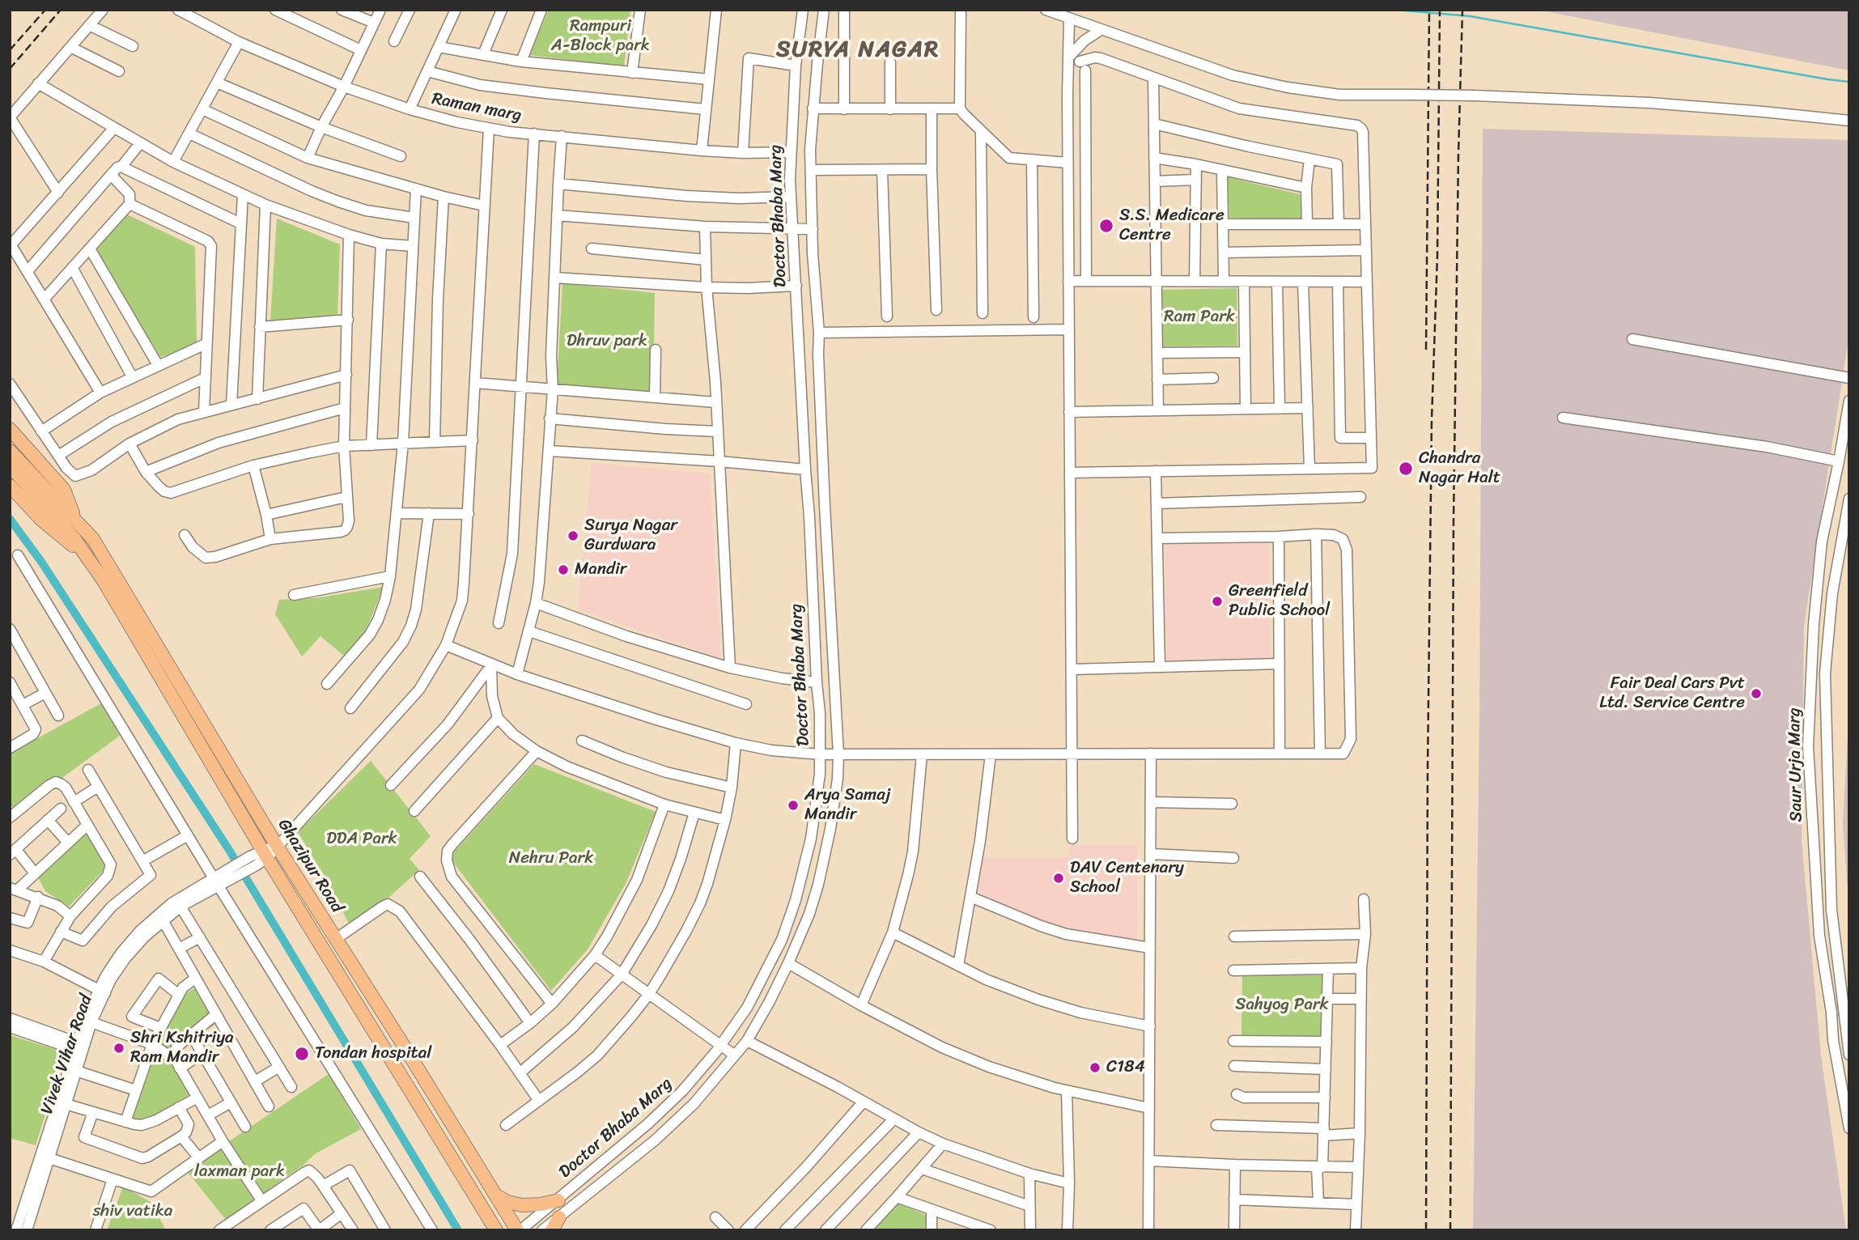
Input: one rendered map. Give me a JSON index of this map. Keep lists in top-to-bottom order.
{
  "streets": {
    "main road": ["Ghazipur Road"],
    "street": [
      "Raman marg",
      "Doctor Bhaba Marg",
      "Saur Urja Marg",
      "Vivek Vihar Road"
    ]
  },
  "crossings": [
    ["Raman marg", "Doctor Bhaba Marg"],
    ["Raman marg", "Vivek Vihar Road"],
    ["Doctor Bhaba Marg", "Ghazipur Road"],
    ["Ghazipur Road", "Vivek Vihar Road"]
  ],
  "districts": ["SURYA NAGAR"],
  "parks": [
    "Rampuri A-Block park",
    "Ram Park",
    "Dhruv park",
    "DDA Park",
    "Nehru Park",
    "Sahyog Park",
    "laxman park",
    "shiv vatika"
  ],
  "places": [
    "S.S. Medicare Centre",
    "Chandra Nagar Halt",
    "Surya Nagar Gurdwara",
    "Mandir",
    "Greenfield Public School",
    "Fair Deal Cars Pvt Ltd. Service Centre",
    "Arya Samaj Mandir",
    "DAV Centenary School",
    "Shri Kshitriya Ram Mandir",
    "Tondan hospital",
    "C184"
  ]
}
